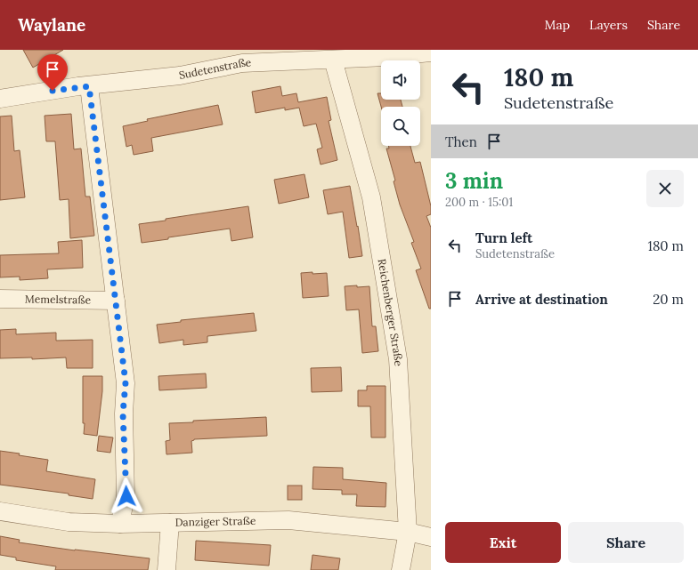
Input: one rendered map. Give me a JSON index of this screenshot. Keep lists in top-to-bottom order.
{
  "streets": {
    "street": [
      "Sudetenstraße",
      "Memelstraße",
      "Reichenberger Straße",
      "Danziger Straße"
    ]
  },
  "crossings": [
    ["Sudetenstraße", "Reichenberger Straße"],
    ["Reichenberger Straße", "Danziger Straße"]
  ],
  "page": {
    "header": "Waylane",
    "nav": ["Map", "Layers", "Share"],
    "turn": ["180 m", "Sudetenstraße"],
    "then": "Then",
    "heading": ["3 min", "200 m · 15:01"],
    "list": [
      {
        "name": "Turn left",
        "note": "Sudetenstraße",
        "value": "180 m"
      },
      {
        "name": "Arrive at destination",
        "value": "20 m"
      }
    ],
    "buttons": ["Exit", "Share"]
  }
}
